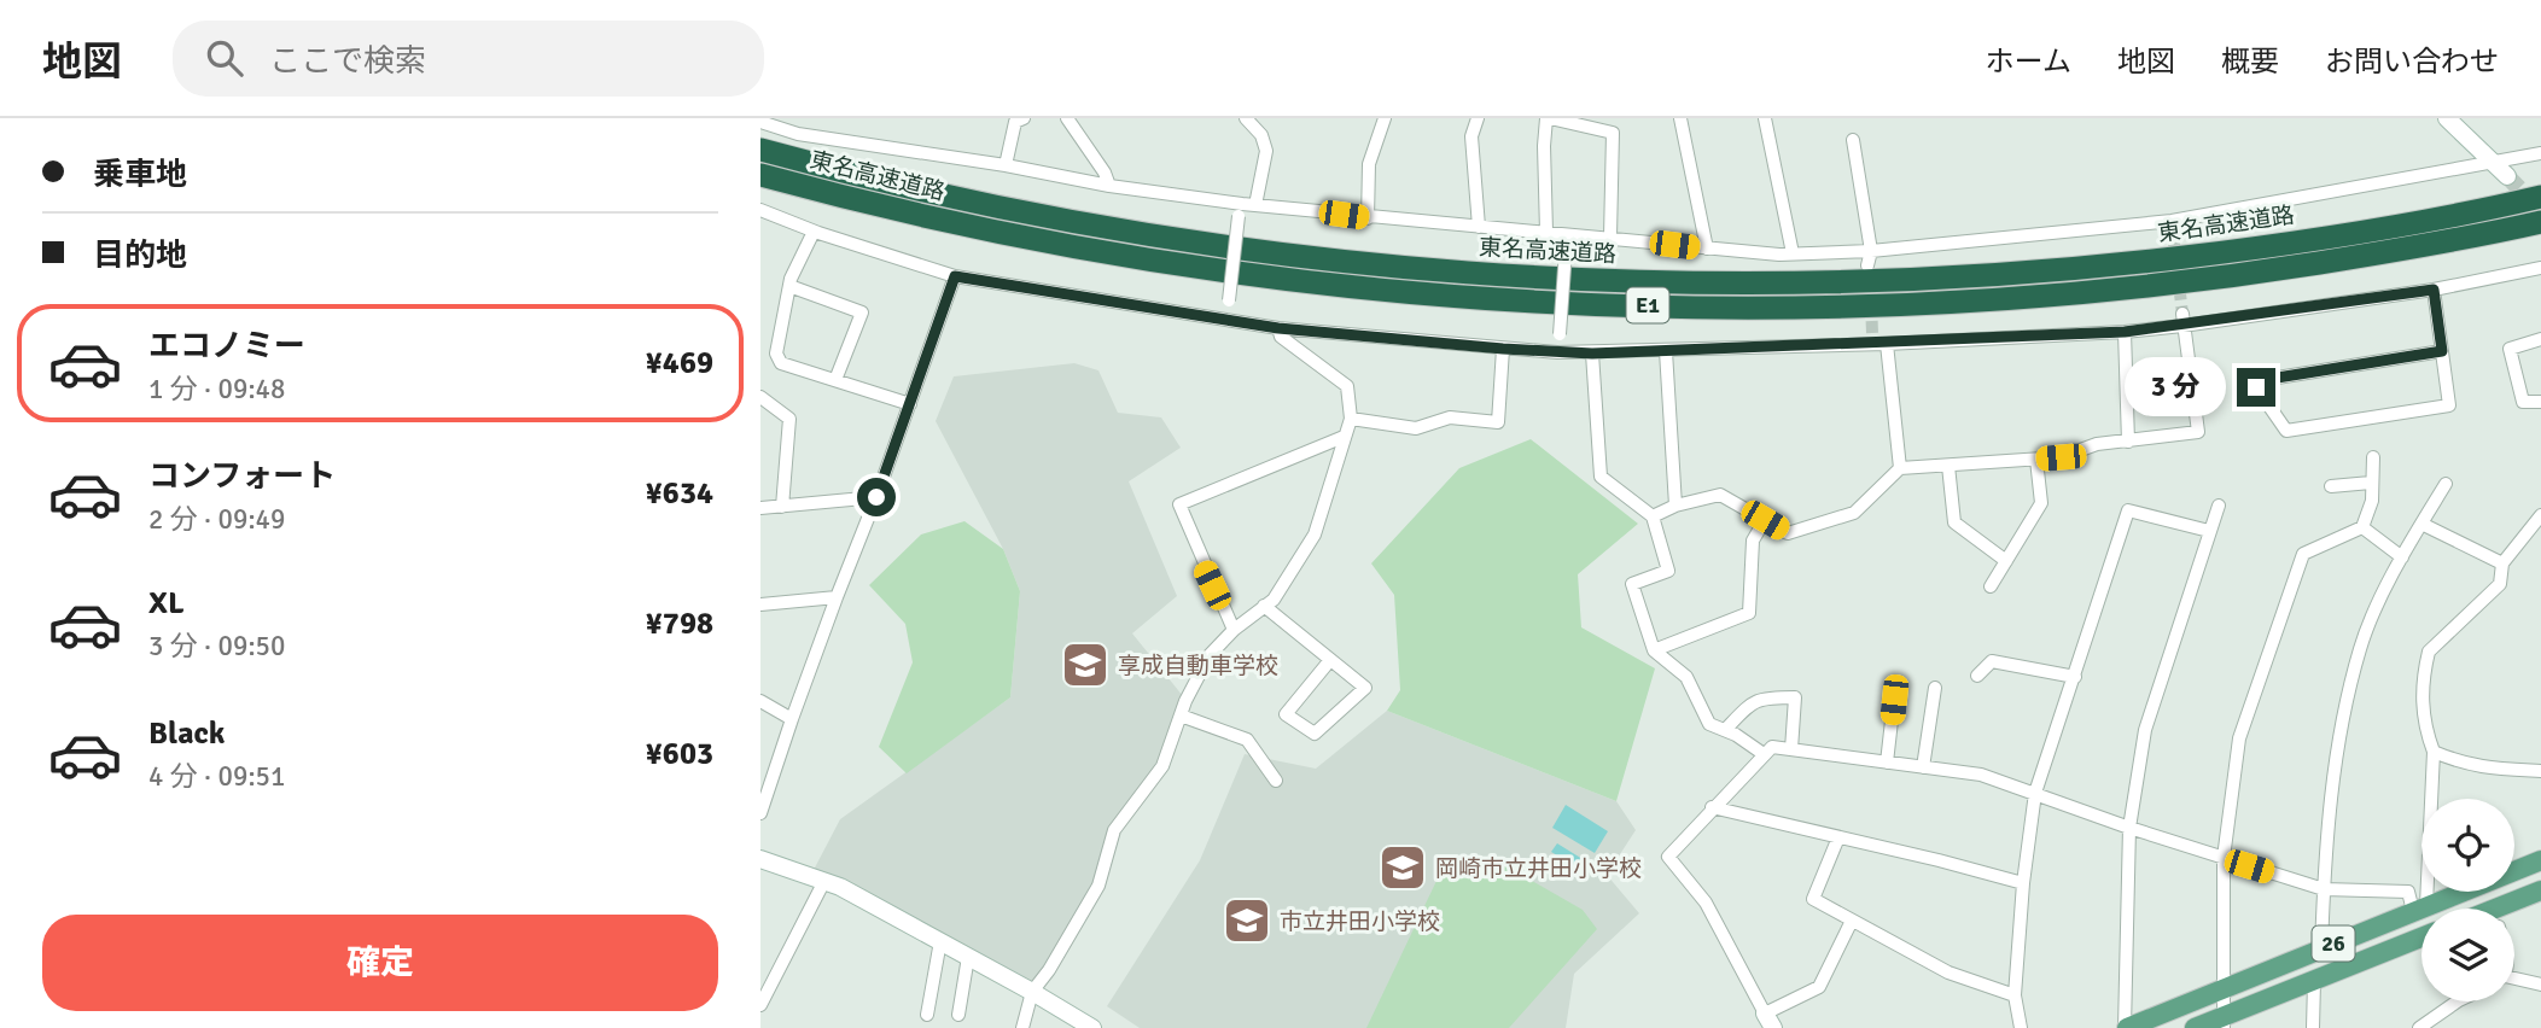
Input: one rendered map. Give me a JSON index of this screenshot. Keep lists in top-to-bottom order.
{
  "streets": {
    "highway": ["東名高速道路", "E1"],
    "main road": ["26"]
  },
  "places": {
    "school or university": ["享成自動車学校", "岡崎市立井田小学校", "市立井田小学校"]
  },
  "page": {
    "header": "地図",
    "search": "ここで検索",
    "nav": [
      "ホーム",
      "地図",
      "概要",
      "お問い合わせ"
    ],
    "banner": ["乗車地", "目的地"],
    "list": [
      {
        "name": "エコノミー",
        "note": "1 分 · 09:48",
        "value": "¥469"
      },
      {
        "name": "コンフォート",
        "note": "2 分 · 09:49",
        "value": "¥634"
      },
      {
        "name": "XL",
        "note": "3 分 · 09:50",
        "value": "¥798"
      },
      {
        "name": "Black",
        "note": "4 分 · 09:51",
        "value": "¥603"
      }
    ],
    "bubble": "3 分",
    "buttons": "確定"
  }
}
